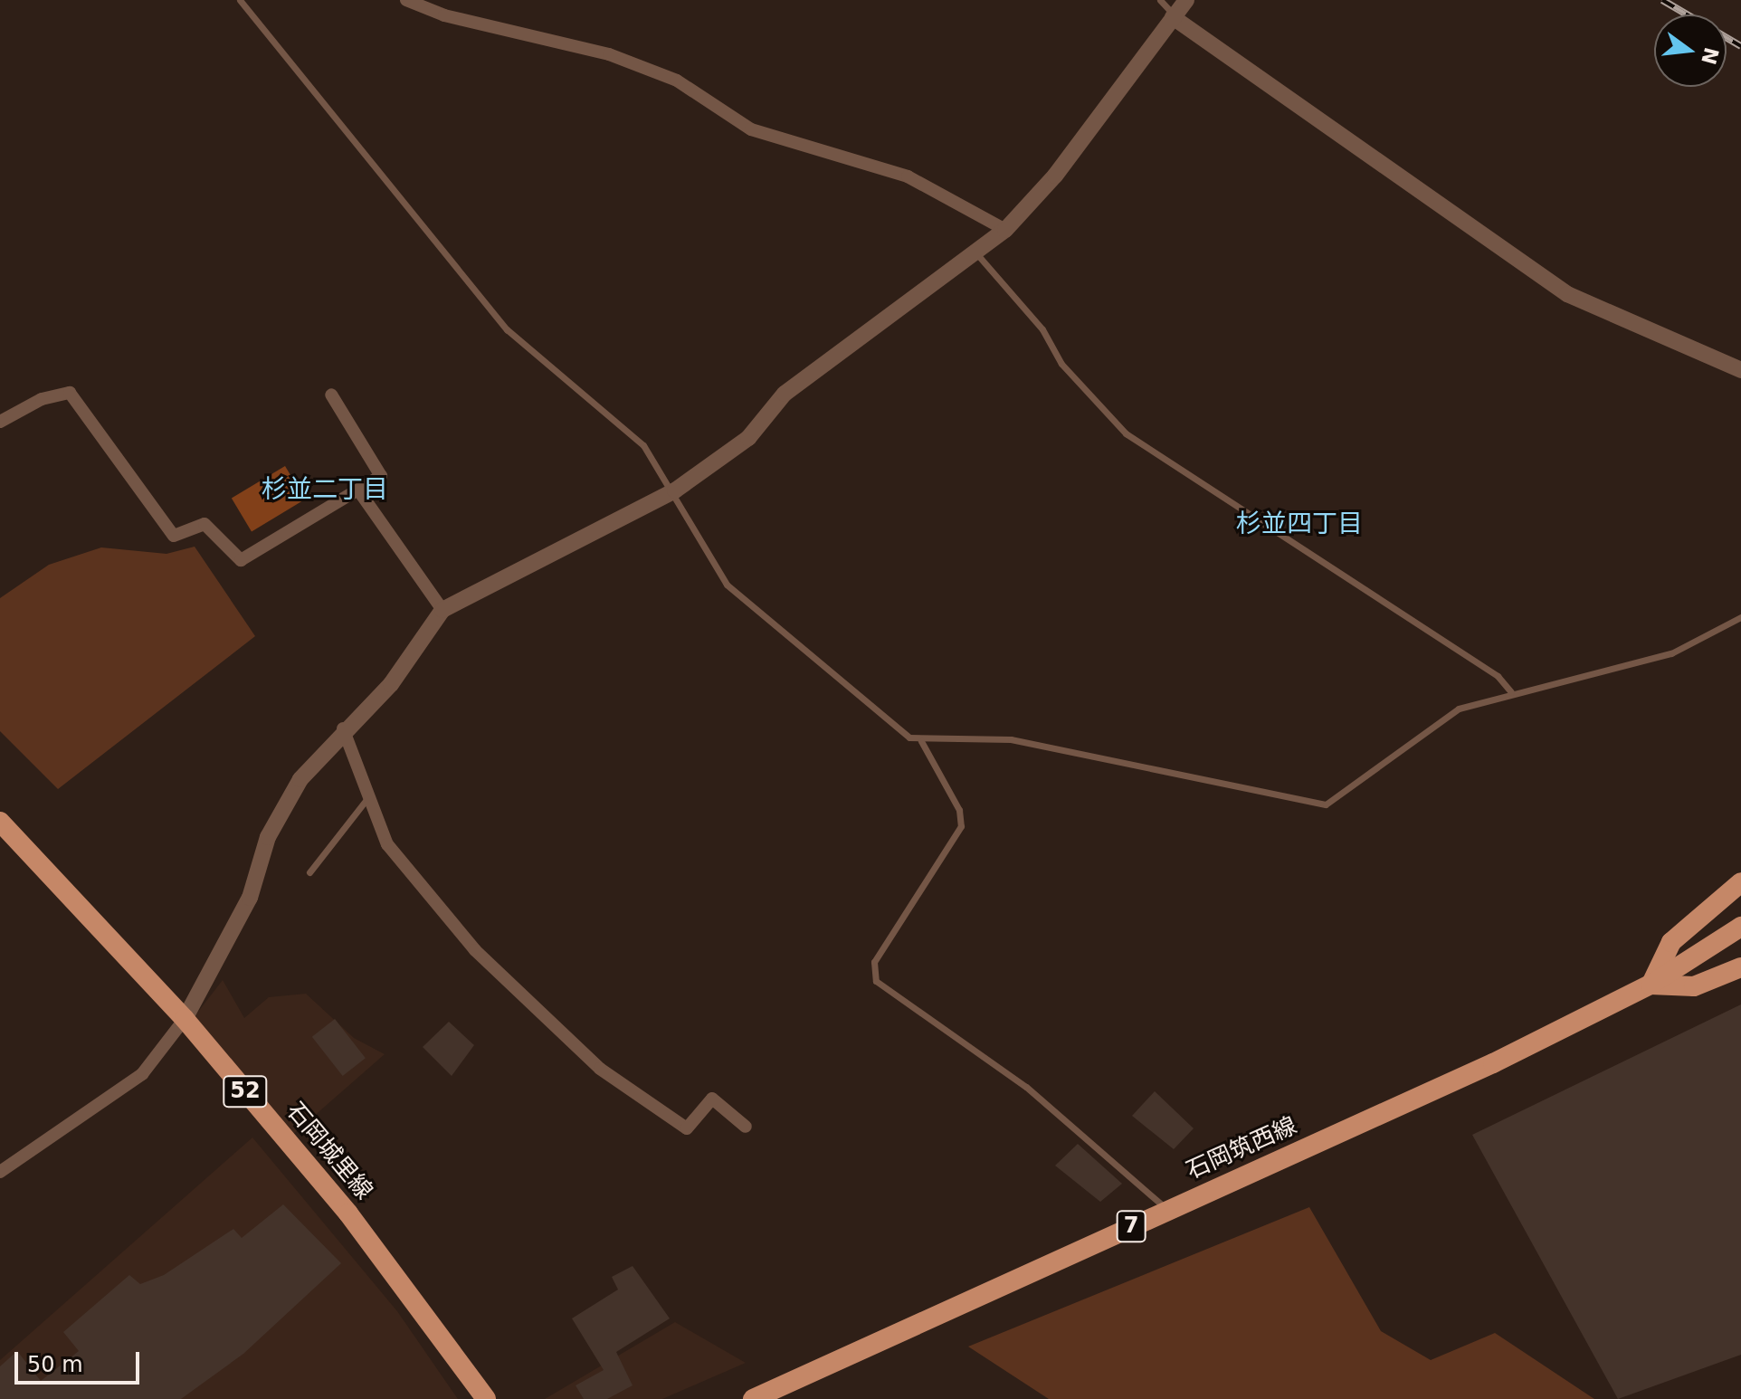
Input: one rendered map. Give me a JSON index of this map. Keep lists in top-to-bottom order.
{
  "streets": {
    "main road": [
      "52",
      "石岡筑西線",
      "石岡城里線",
      "7"
    ]
  },
  "districts": ["杉並二丁目", "杉並四丁目"],
  "scale_bar": "50 m",
  "north": "right"
}
